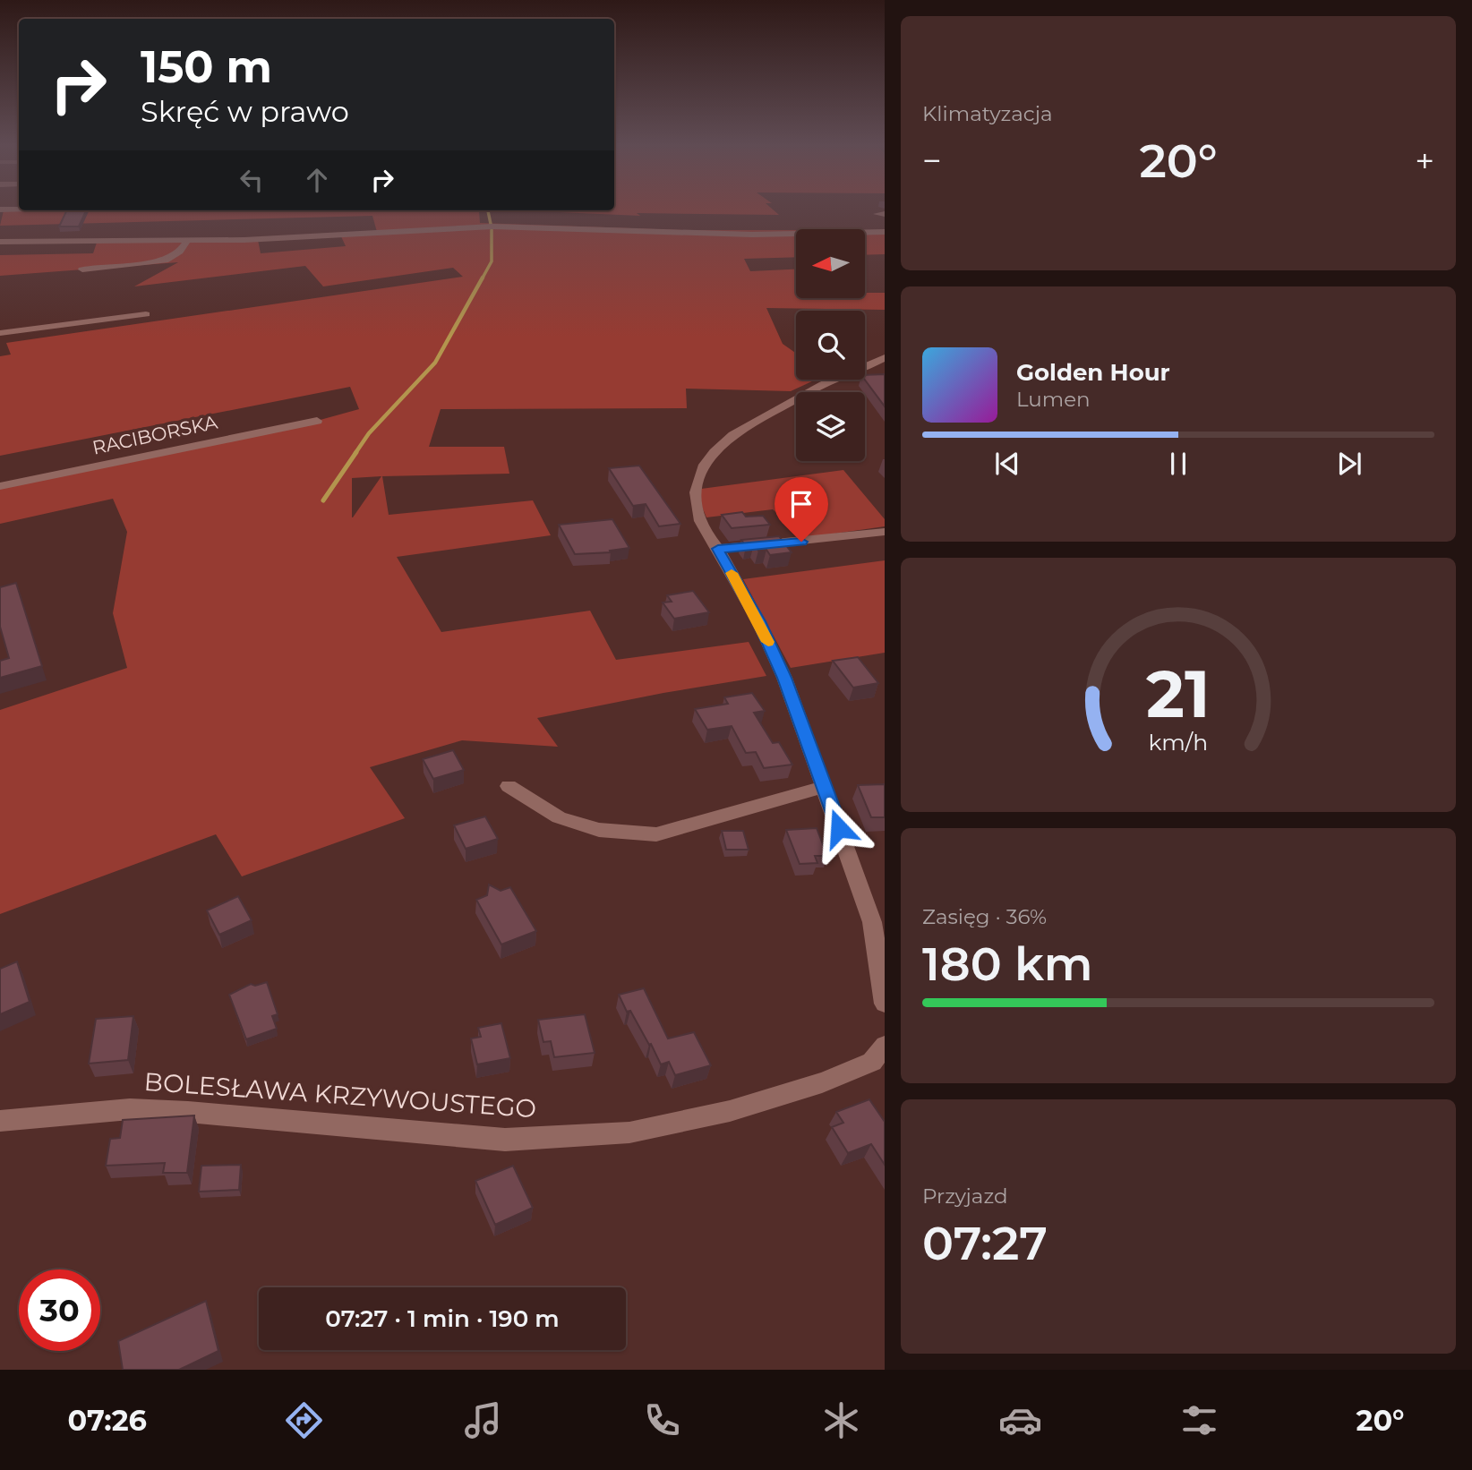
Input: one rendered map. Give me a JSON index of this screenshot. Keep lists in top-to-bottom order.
{
  "streets": {
    "street": ["RACIBORSKA", "BOLESŁAWA KRZYWOUSTEGO"]
  },
  "north": "left",
  "page": {
    "tile": [
      "Klimatyzacja",
      ["Zasięg · 36%", "180 km"],
      ["Przyjazd", "07:27"]
    ],
    "turn": ["150 m", "Skręć w prawo"],
    "heat": ["−", "20°", "+"],
    "song": ["Golden Hour", "Lumen"],
    "limit": "30",
    "trip": "07:27 · 1 min · 190 m",
    "tabs": ["07:26", "20°"],
    "gauge": ["21", "km/h"]
  }
}
